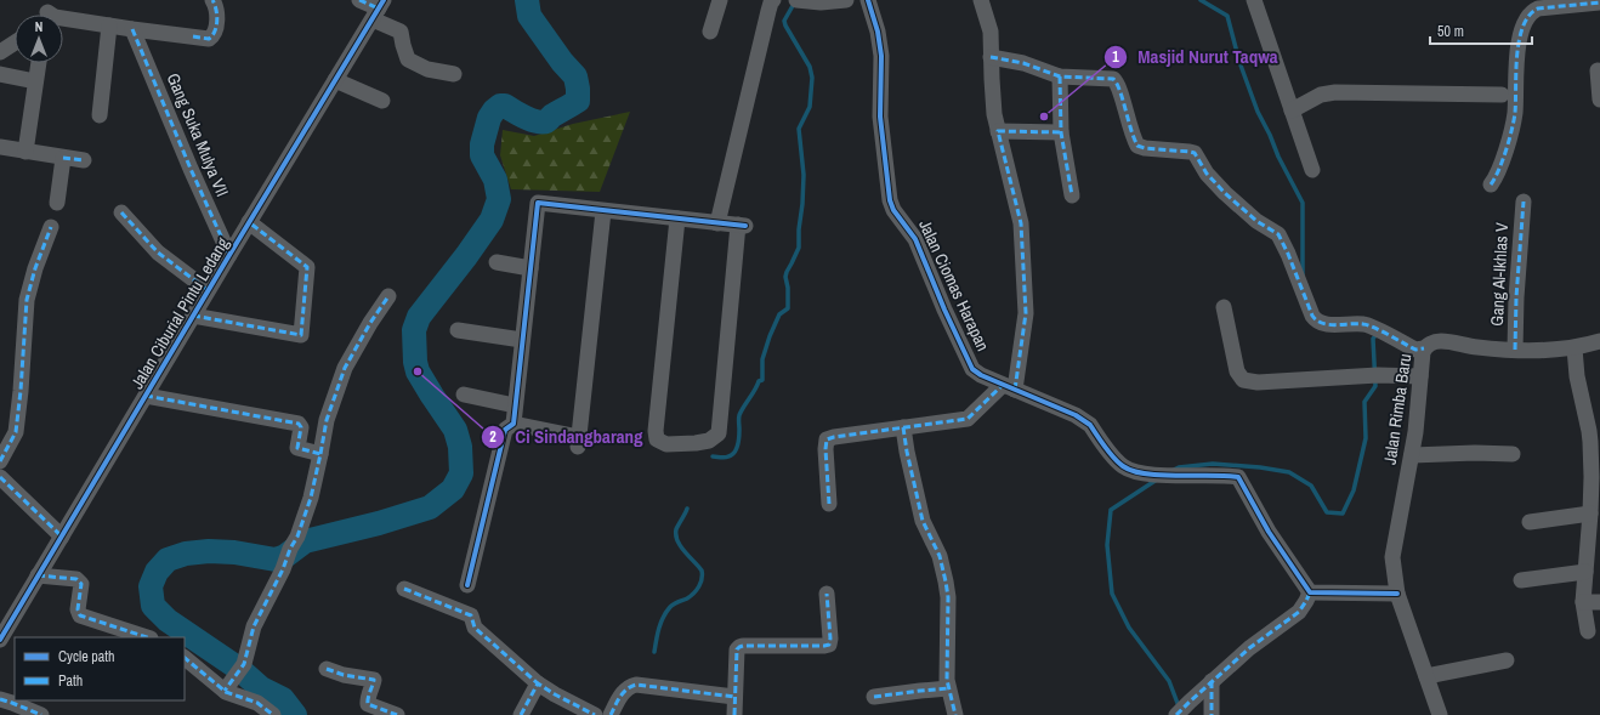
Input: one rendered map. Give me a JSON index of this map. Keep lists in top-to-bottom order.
{
  "streets": {
    "street": [
      "Gang Suka Mulya VII",
      "Gang Al-Ikhlas V",
      "Jalan Ciomas Harapan",
      "Jalan Ciburial Pintu Ledang",
      "Jalan Rimba Baru"
    ]
  },
  "crossings": [
    ["Gang Suka Mulya VII", "Jalan Ciburial Pintu Ledang"],
    ["Gang Al-Ikhlas V", "Jalan Rimba Baru"]
  ],
  "places": ["Masjid Nurut Taqwa", "Ci Sindangbarang"],
  "legend": ["Cycle path", "Path"],
  "scale_bar": "50 m",
  "north": "top"
}
